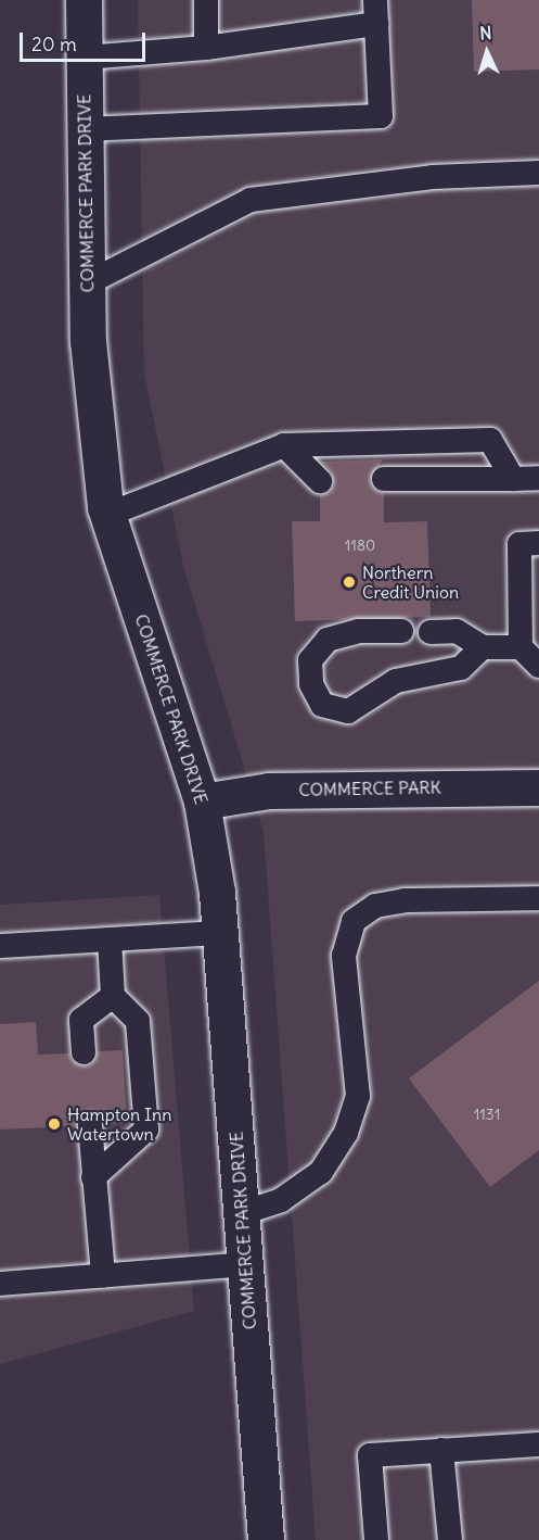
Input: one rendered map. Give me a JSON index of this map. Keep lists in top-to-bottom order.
{
  "streets": {
    "street": ["COMMERCE PARK DRIVE", "COMMERCE PARK"]
  },
  "crossings": [
    ["COMMERCE PARK DRIVE", "COMMERCE PARK"]
  ],
  "places": ["Northern Credit Union", "Hampton Inn Watertown"],
  "house_numbers": ["1180", "1131"],
  "scale_bar": "20 m",
  "north": "top"
}
